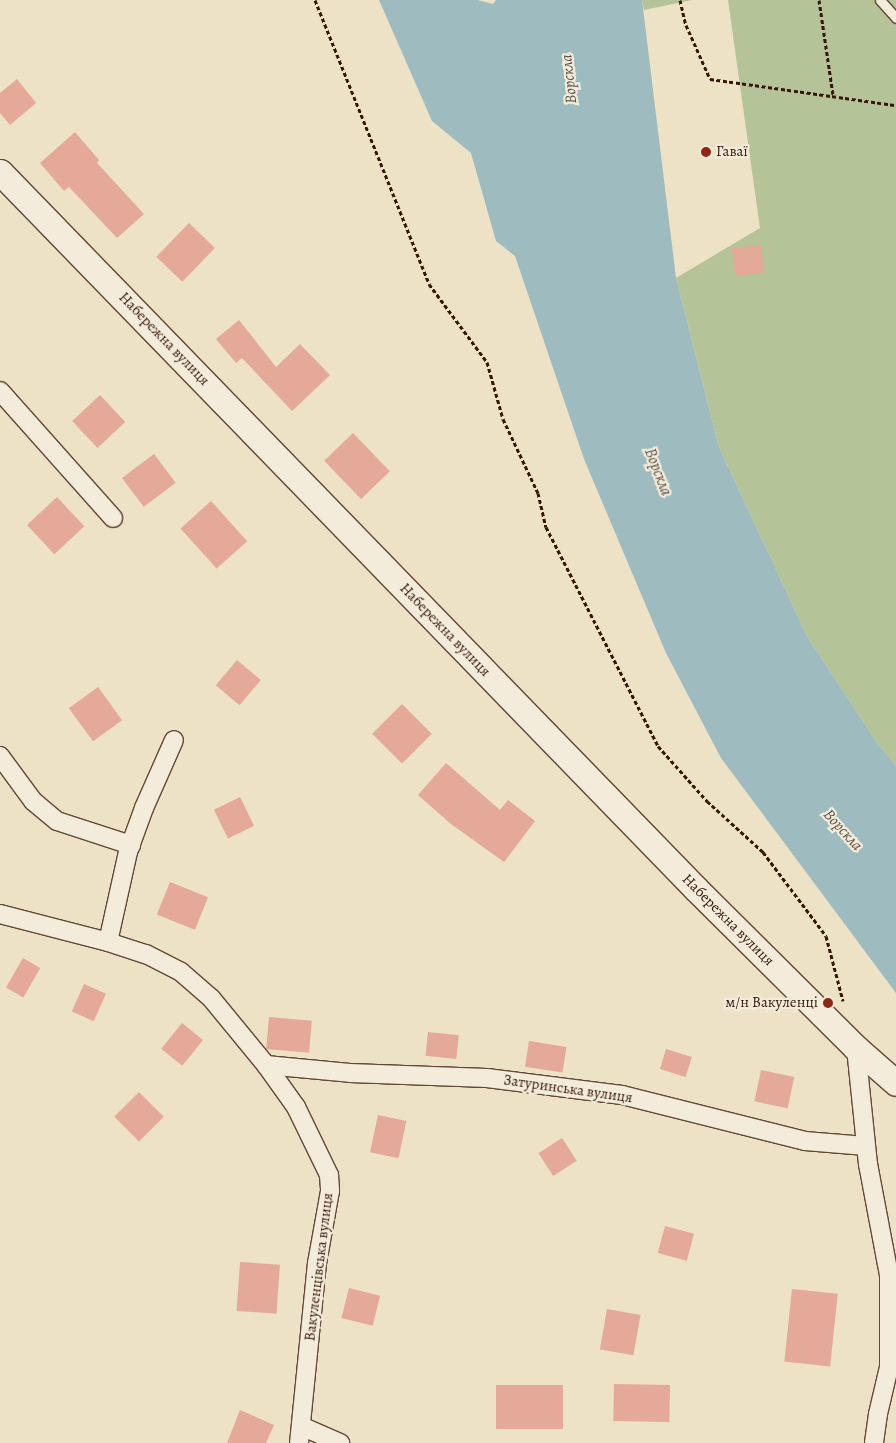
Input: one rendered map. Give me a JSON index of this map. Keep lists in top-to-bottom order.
{
  "streets": {
    "street": ["Набережна вулиця", "Затуринська вулиця", "Вакуленцівська вулиця"]
  },
  "crossings": [
    ["Затуринська вулиця", "Вакуленцівська вулиця"]
  ],
  "water": ["Ворскла"],
  "places": ["Гаваї", "м/н Вакуленці"]
}
